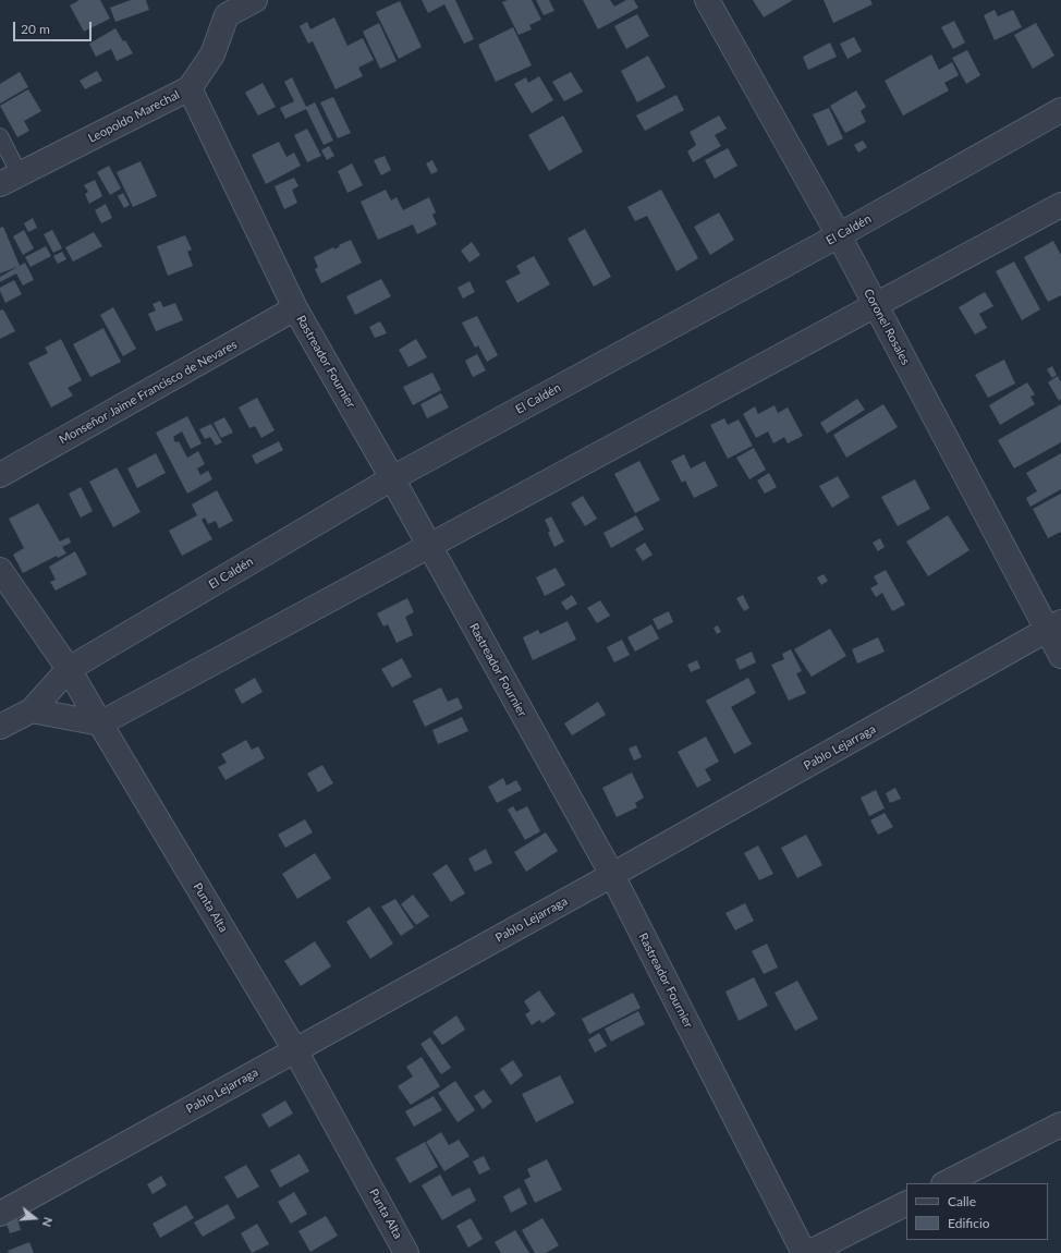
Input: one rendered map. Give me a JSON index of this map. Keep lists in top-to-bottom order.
{
  "streets": {
    "street": [
      "Leopoldo Marechal",
      "El Caldén",
      "Coronel Rosales",
      "Rastreador Fournier",
      "Monseñor Jaime Francisco de Nevares",
      "Pablo Lejarraga",
      "Punta Alta"
    ]
  },
  "crossings": [
    ["Leopoldo Marechal", "Rastreador Fournier"],
    ["El Caldén", "Coronel Rosales"],
    ["El Caldén", "Rastreador Fournier"],
    ["El Caldén", "Punta Alta"],
    ["Coronel Rosales", "Pablo Lejarraga"],
    ["Rastreador Fournier", "Monseñor Jaime Francisco de Nevares"],
    ["Rastreador Fournier", "Pablo Lejarraga"],
    ["Pablo Lejarraga", "Punta Alta"]
  ],
  "legend": ["Calle", "Edificio"],
  "scale_bar": "20 m",
  "north": "right"
}
